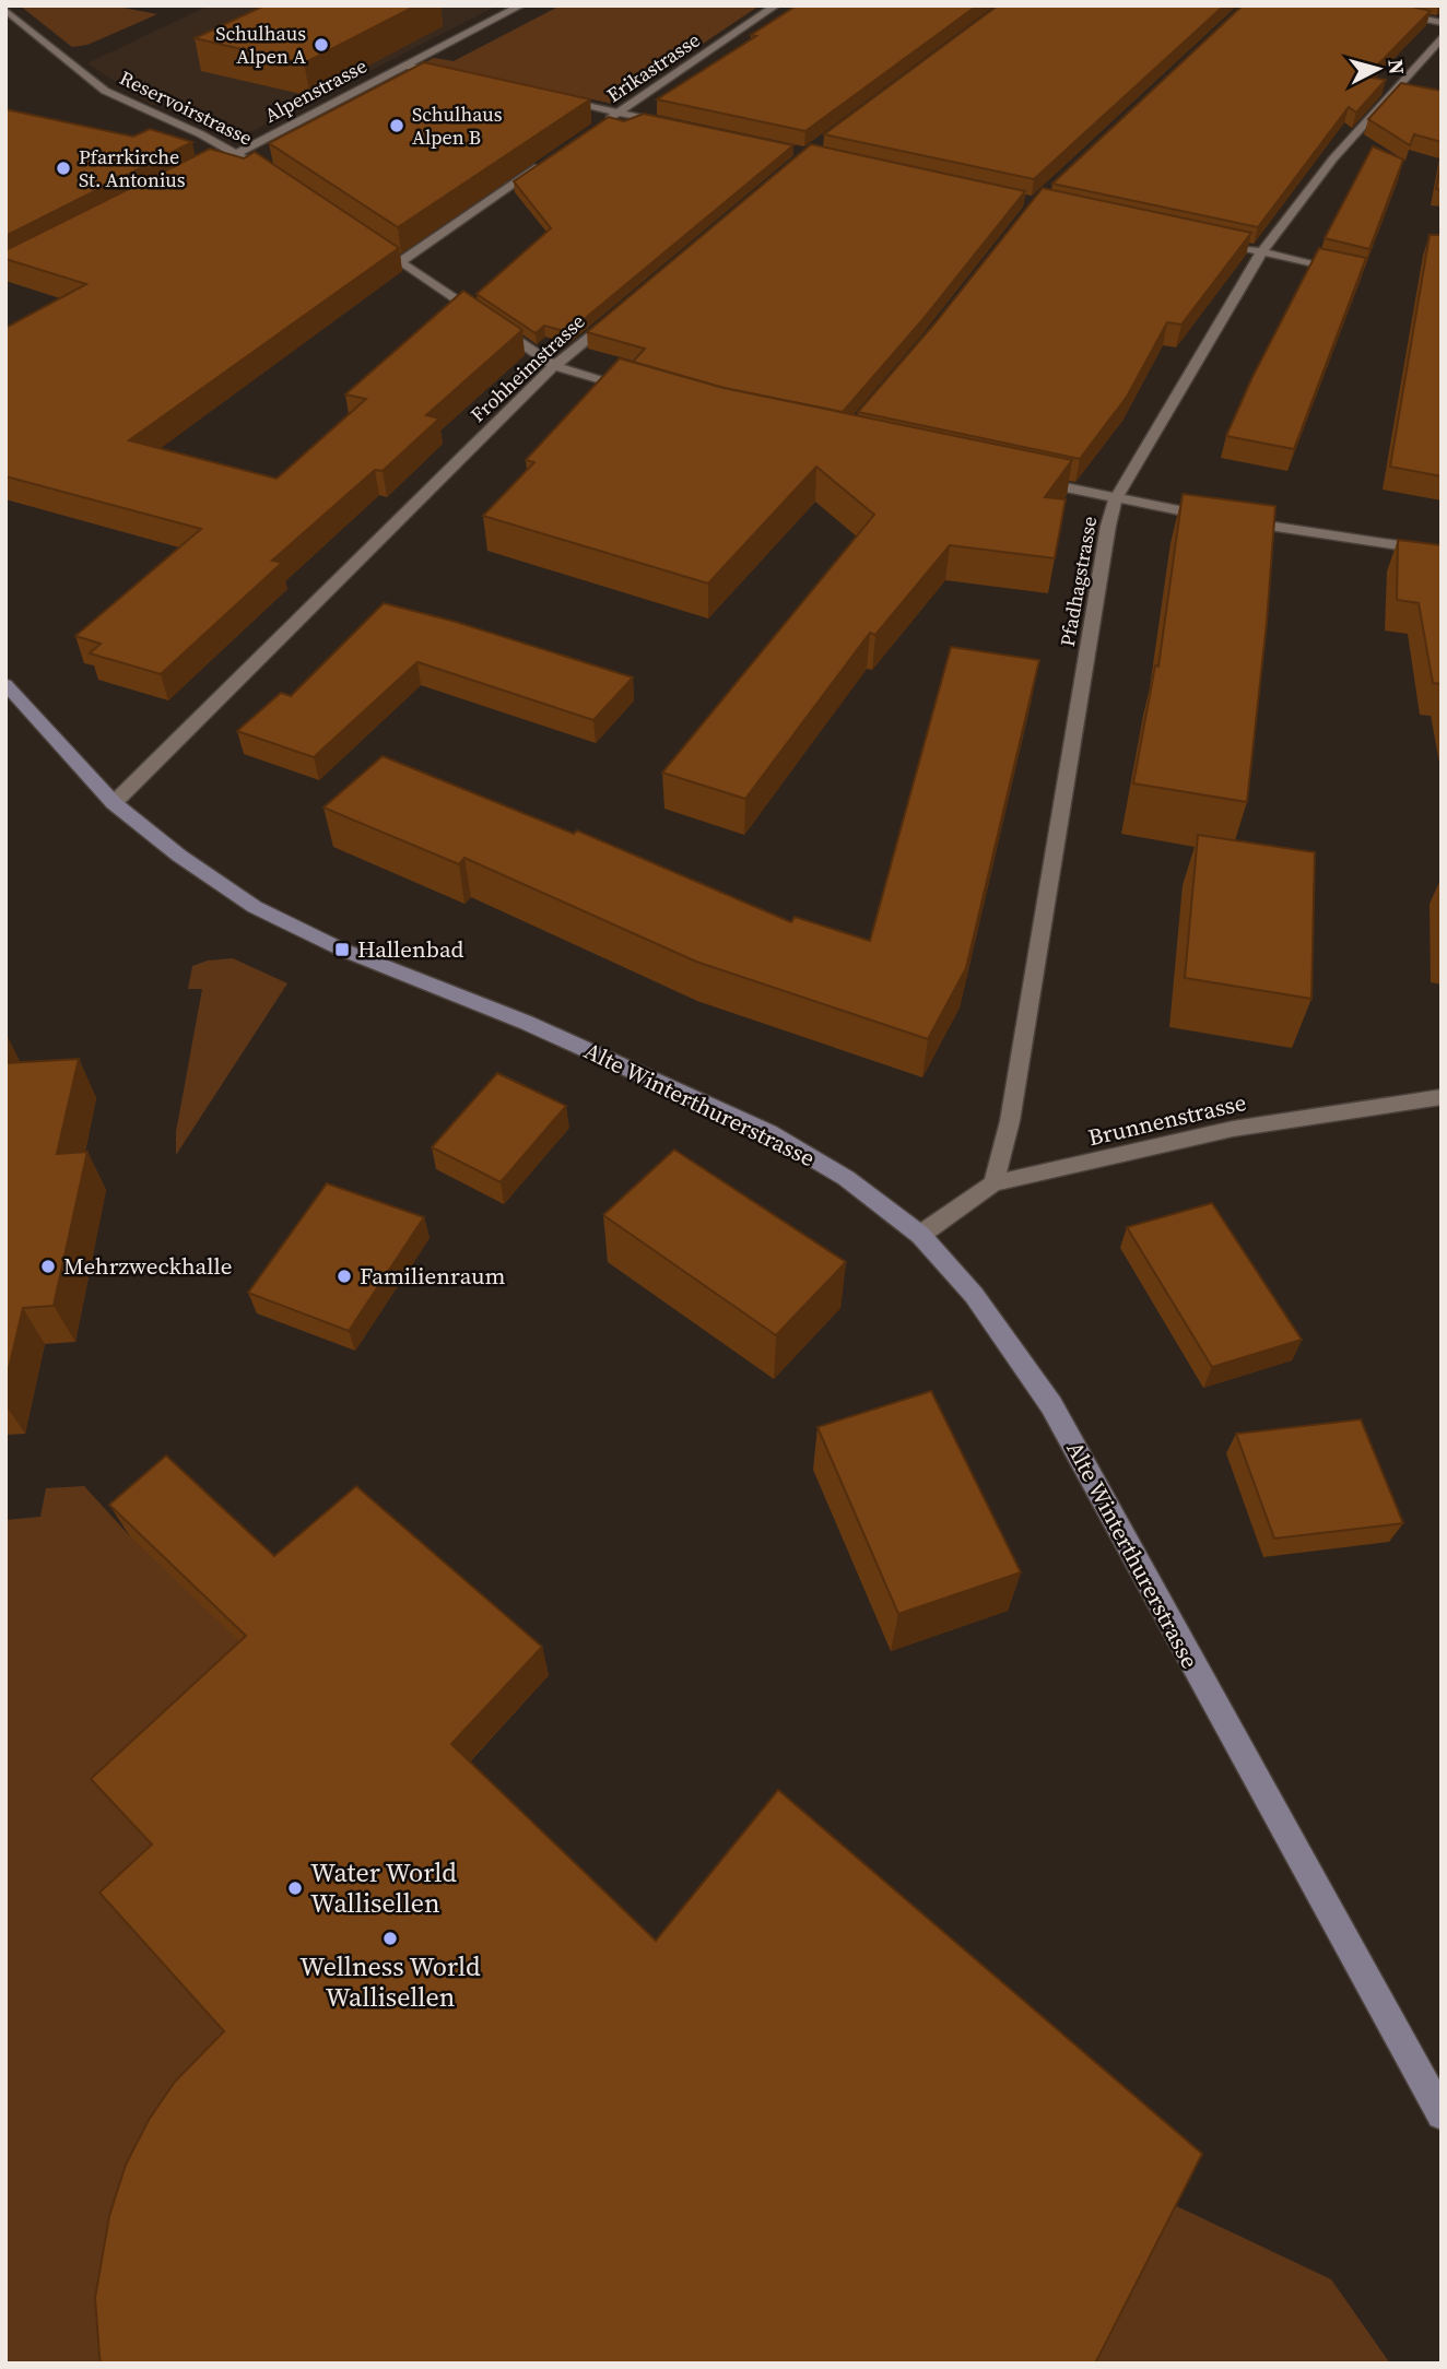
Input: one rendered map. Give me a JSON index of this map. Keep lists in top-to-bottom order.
{
  "streets": {
    "main road": ["Alte Winterthurerstrasse"],
    "street": [
      "Erikastrasse",
      "Alpenstrasse",
      "Reservoirstrasse",
      "Frohheimstrasse",
      "Pfadhagstrasse",
      "Brunnenstrasse"
    ]
  },
  "crossings": [
    ["Alpenstrasse", "Reservoirstrasse"],
    ["Frohheimstrasse", "Alte Winterthurerstrasse"],
    ["Pfadhagstrasse", "Brunnenstrasse"],
    ["Alte Winterthurerstrasse", "Brunnenstrasse"]
  ],
  "places": {
    "other": [
      "Schulhaus Alpen A",
      "Schulhaus Alpen B",
      "Pfarrkirche St. Antonius",
      "Mehrzweckhalle",
      "Familienraum",
      "Water World Wallisellen",
      "Wellness World Wallisellen"
    ],
    "transit": ["Hallenbad"]
  },
  "north": "right"
}
